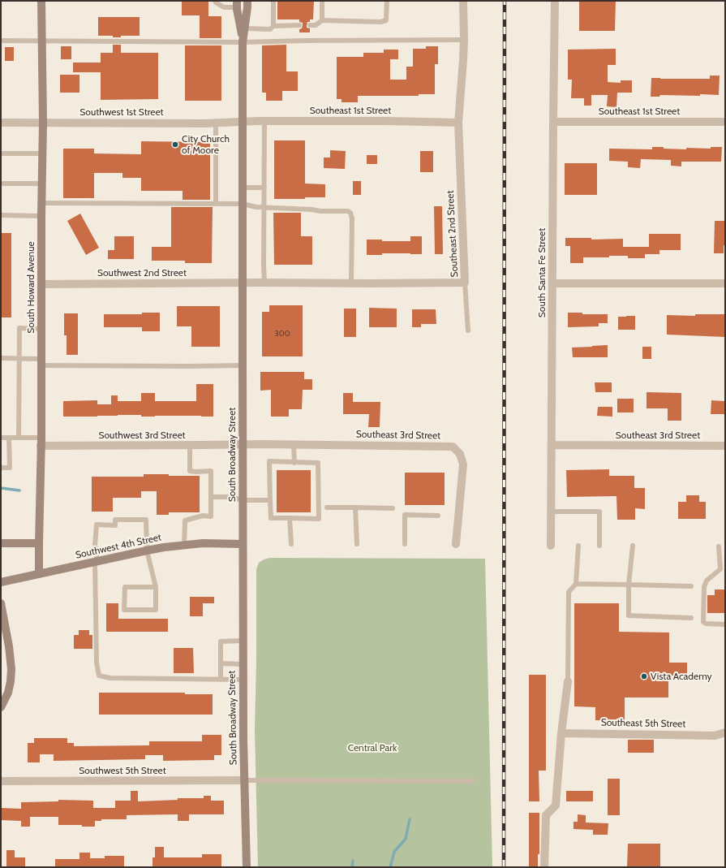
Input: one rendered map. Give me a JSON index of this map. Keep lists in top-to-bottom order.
{
  "streets": {
    "main road": ["South Howard Avenue", "South Broadway Street", "Southwest 4th Street"],
    "street": [
      "Southeast 1st Street",
      "Southwest 1st Street",
      "Southeast 2nd Street",
      "Southwest 2nd Street",
      "South Santa Fe Street",
      "Southwest 3rd Street",
      "Southeast 3rd Street",
      "Southeast 5th Street",
      "Southwest 5th Street"
    ]
  },
  "crossings": [
    ["Southeast 1st Street", "Southwest 1st Street"],
    ["Southeast 1st Street", "Southeast 2nd Street"],
    ["Southeast 1st Street", "South Santa Fe Street"],
    ["Southeast 1st Street", "South Broadway Street"],
    ["Southwest 1st Street", "South Howard Avenue"],
    ["Southwest 1st Street", "South Broadway Street"],
    ["Southeast 2nd Street", "Southwest 2nd Street"],
    ["Southeast 2nd Street", "South Broadway Street"],
    ["Southwest 2nd Street", "South Howard Avenue"],
    ["Southwest 2nd Street", "South Broadway Street"],
    ["South Santa Fe Street", "Southeast 3rd Street"],
    ["South Howard Avenue", "Southwest 3rd Street"],
    ["South Howard Avenue", "Southwest 4th Street"],
    ["Southwest 3rd Street", "Southeast 3rd Street"],
    ["Southwest 3rd Street", "South Broadway Street"],
    ["Southeast 3rd Street", "South Broadway Street"],
    ["South Broadway Street", "Southwest 4th Street"],
    ["South Broadway Street", "Southwest 5th Street"]
  ],
  "parks": ["Central Park"],
  "places": ["City Church of Moore", "Vista Academy"],
  "house_numbers": ["300"]
}
